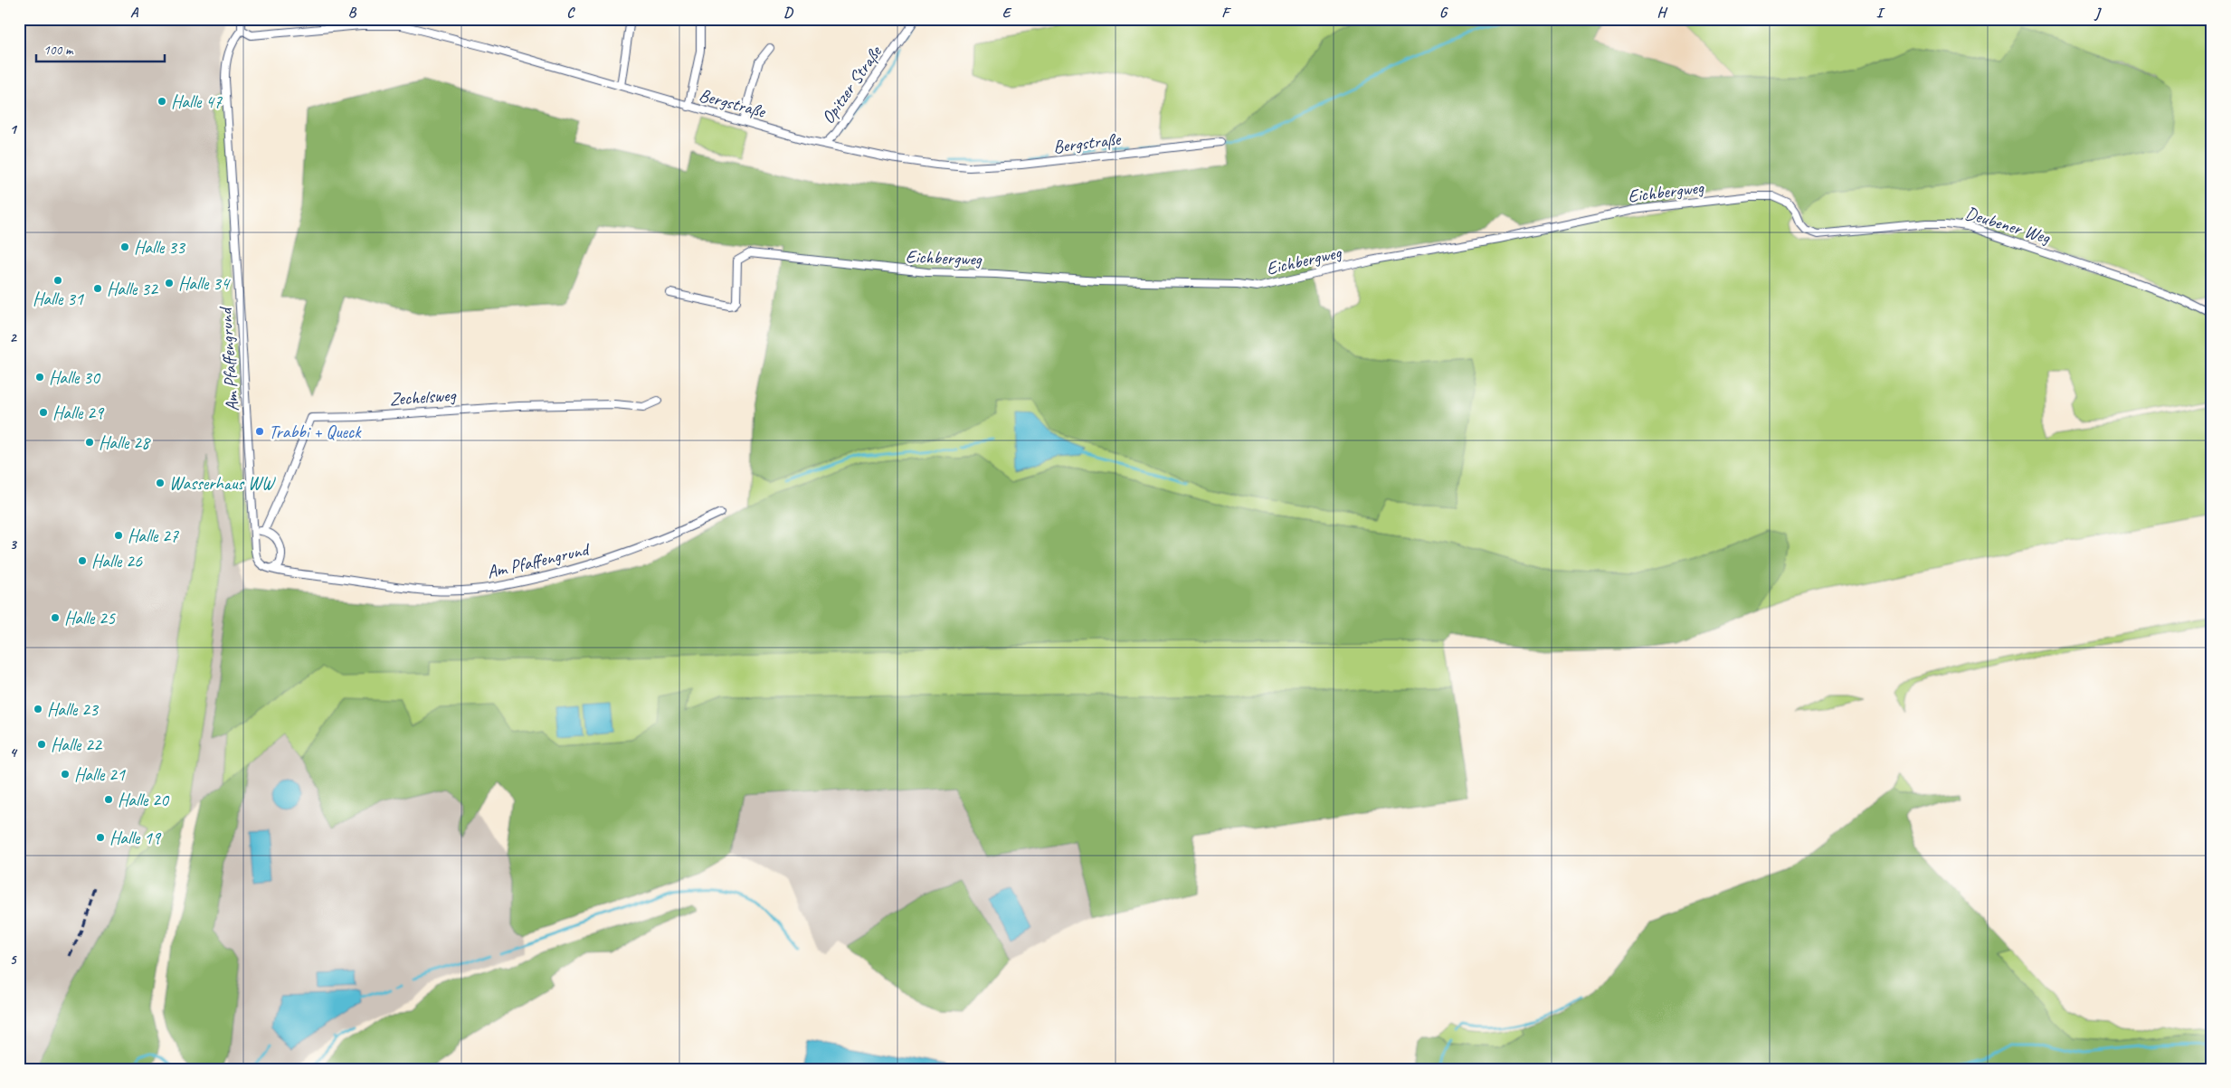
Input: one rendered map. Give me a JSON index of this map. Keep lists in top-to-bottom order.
{
  "streets": {
    "street": [
      "Opitzer Straße",
      "Bergstraße",
      "Eichbergweg",
      "Deubener Weg",
      "Am Pfaffengrund",
      "Zechelsweg"
    ]
  },
  "crossings": [
    ["Opitzer Straße", "Bergstraße"],
    ["Bergstraße", "Am Pfaffengrund"],
    ["Eichbergweg", "Deubener Weg"]
  ],
  "places": [
    "Halle 47",
    "Halle 33",
    "Halle 31",
    "Halle 34",
    "Halle 32",
    "Halle 30",
    "Halle 29",
    "Trabbi + Queck",
    "Halle 28",
    "Wasserhaus WW",
    "Halle 27",
    "Halle 26",
    "Halle 25",
    "Halle 23",
    "Halle 22",
    "Halle 21",
    "Halle 20",
    "Halle 19"
  ],
  "scale_bar": "100 m",
  "grid": {
    "columns": [
      "A",
      "B",
      "C",
      "D",
      "E",
      "F",
      "G",
      "H",
      "I",
      "J"
    ],
    "rows": [
      "1",
      "2",
      "3",
      "4",
      "5"
    ]
  }
}
